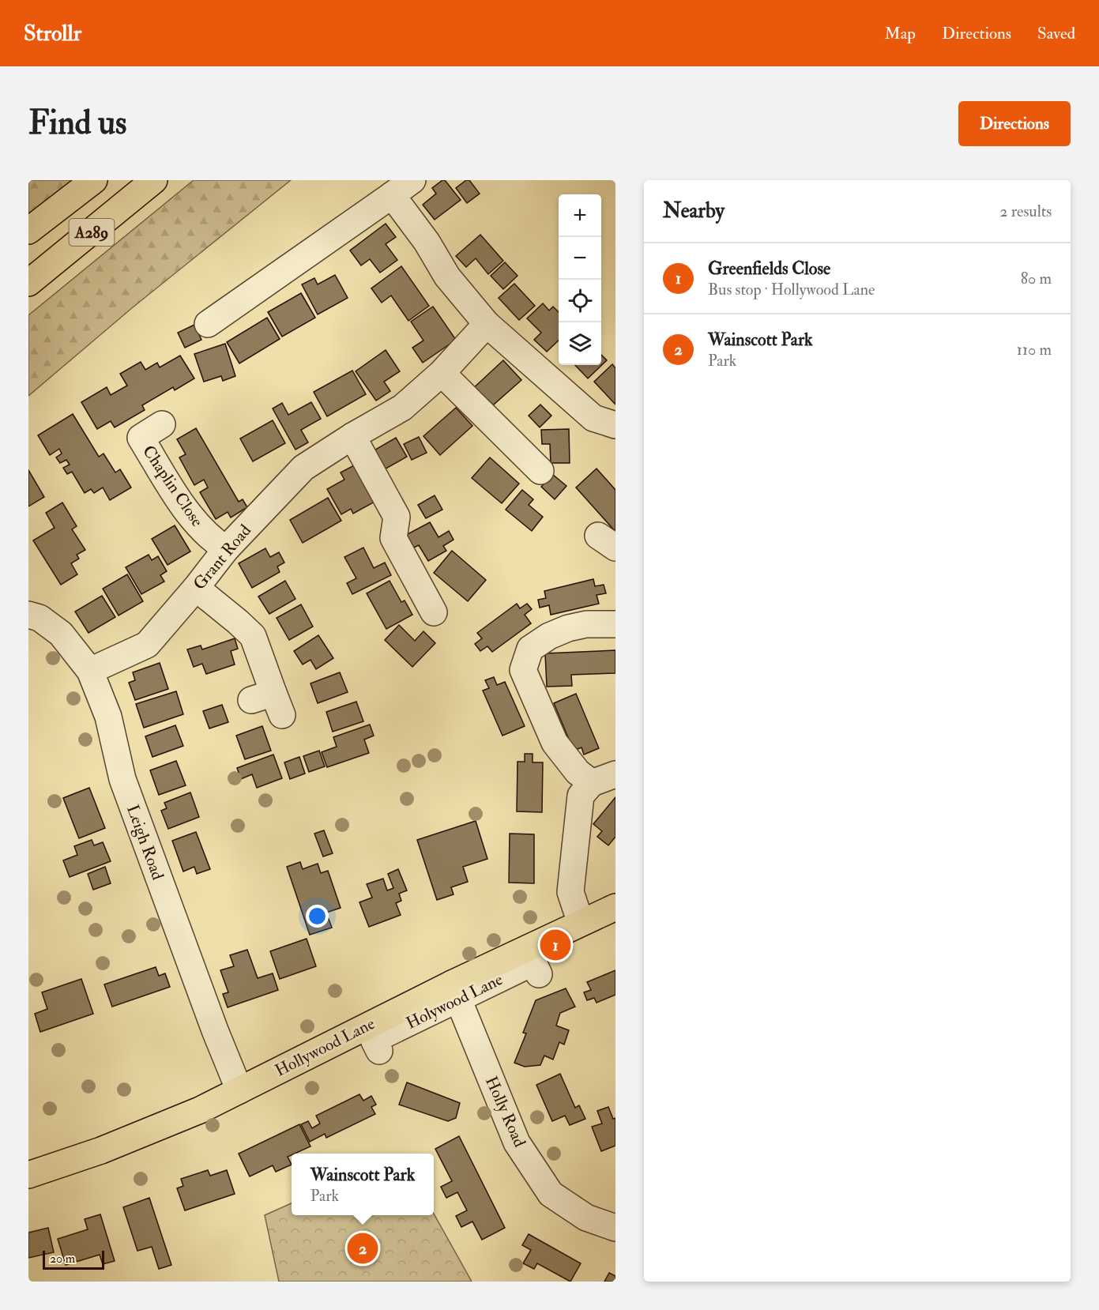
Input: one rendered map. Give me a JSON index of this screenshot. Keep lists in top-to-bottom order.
{
  "streets": {
    "main road": ["A289", "Hollywood Lane"],
    "street": [
      "Chaplin Close",
      "Grant Road",
      "Leigh Road",
      "Holywood Lane",
      "Holly Road"
    ]
  },
  "crossings": [
    ["Chaplin Close", "Grant Road"],
    ["Grant Road", "Leigh Road"],
    ["Leigh Road", "Hollywood Lane"],
    ["Holywood Lane", "Hollywood Lane"],
    ["Holywood Lane", "Holly Road"],
    ["Hollywood Lane", "Holly Road"]
  ],
  "scale_bar": "20 m",
  "page": {
    "header": "Strollr",
    "nav": ["Map", "Directions", "Saved"],
    "buttons": "Directions",
    "title": "Find us",
    "heading": ["Nearby", "2 results"],
    "map_buttons": ["+", "−"],
    "list": [
      {
        "mark": "1",
        "name": "Greenfields Close",
        "note": "Bus stop · Hollywood Lane",
        "value": "80 m"
      },
      {
        "mark": "2",
        "name": "Wainscott Park",
        "note": "Park",
        "value": "110 m"
      }
    ],
    "pins": ["1", "2"],
    "popup": ["Wainscott Park", "Park"],
    "scale": "20 m"
  }
}
